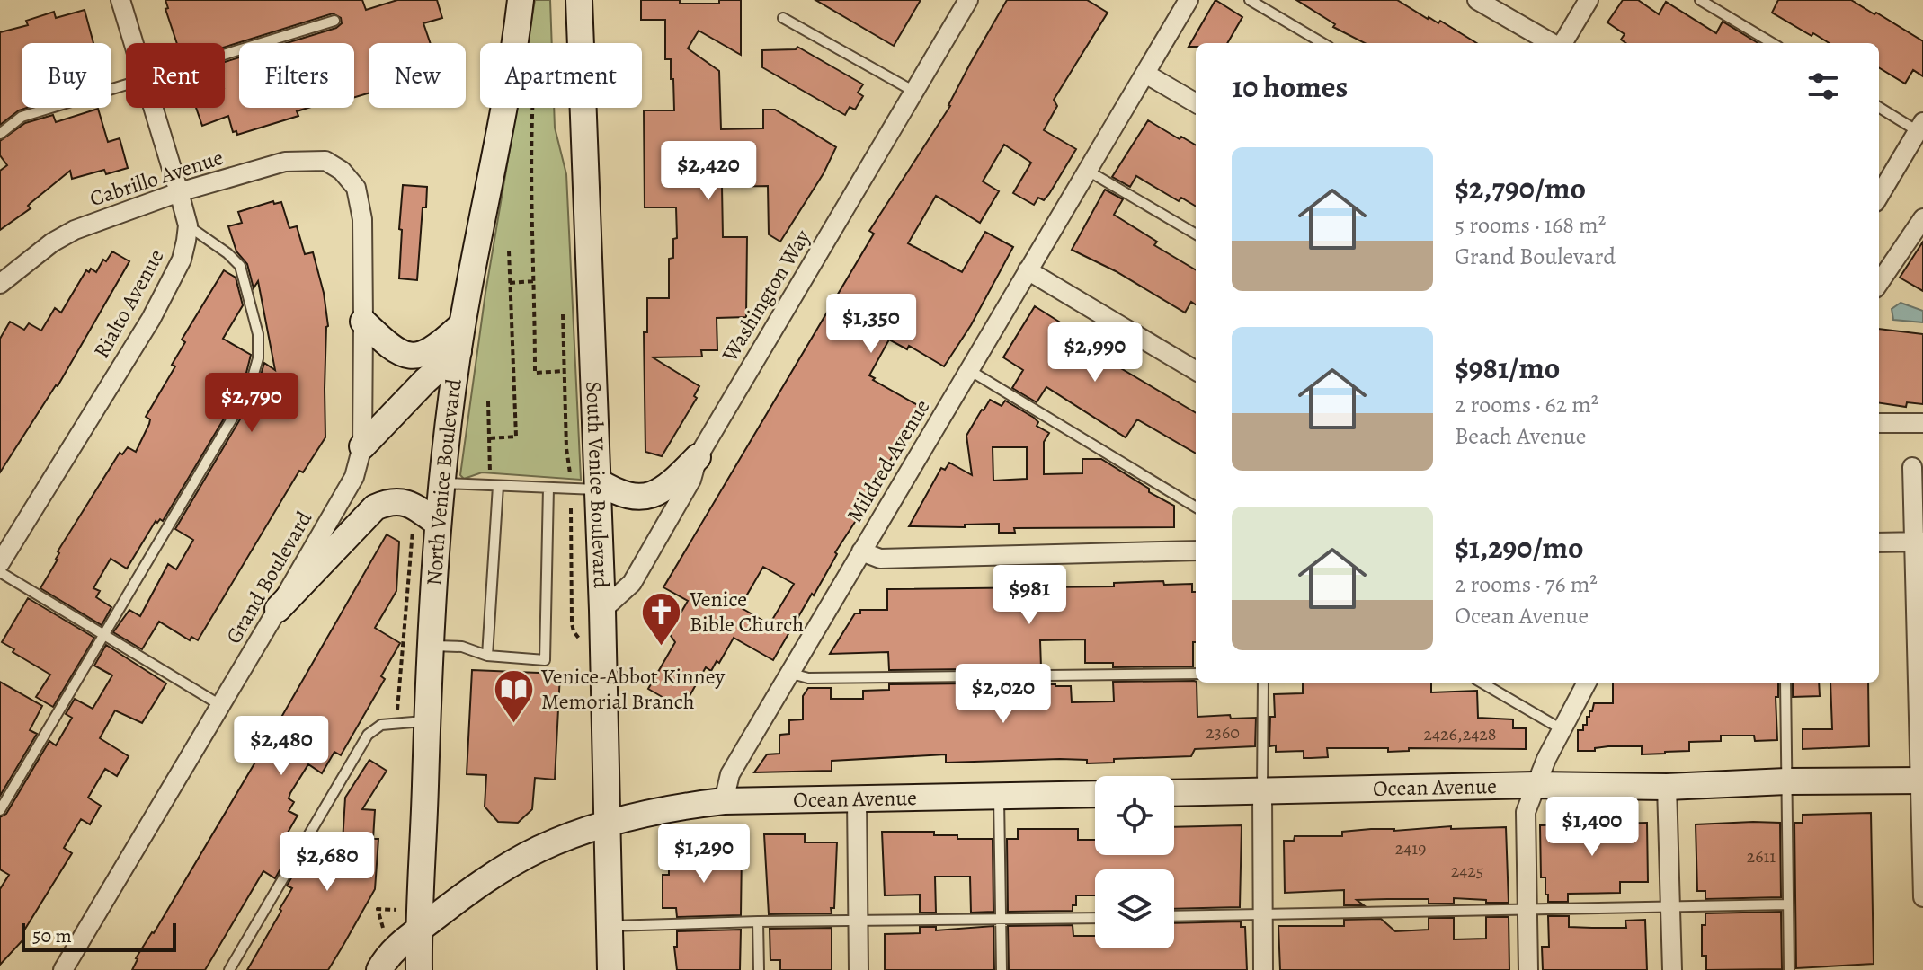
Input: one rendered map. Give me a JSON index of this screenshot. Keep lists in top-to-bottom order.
{
  "streets": {
    "main road": ["North Venice Boulevard", "South Venice Boulevard", "Ocean Avenue"],
    "street": [
      "Cabrillo Avenue",
      "Washington Way",
      "Rialto Avenue",
      "Mildred Avenue",
      "Grand Boulevard"
    ]
  },
  "crossings": [
    ["Cabrillo Avenue", "Rialto Avenue"],
    ["Cabrillo Avenue", "Grand Boulevard"],
    ["Washington Way", "South Venice Boulevard"],
    ["Mildred Avenue", "Ocean Avenue"],
    ["North Venice Boulevard", "Ocean Avenue"],
    ["South Venice Boulevard", "Ocean Avenue"]
  ],
  "places": {
    "church": ["Venice Bible Church"],
    "library": ["Venice-Abbot Kinney Memorial Branch"]
  },
  "house_numbers": [
    "2360",
    "2426,2428",
    "2419",
    "2611",
    "2425"
  ],
  "scale_bar": "50 m",
  "page": {
    "chip": [
      "Buy",
      "Rent",
      "Filters",
      "New",
      "Apartment"
    ],
    "heading": "10 homes",
    "list": [
      {
        "name": "$2,790/mo",
        "note": "5 rooms · 168 m² · Grand Boulevard"
      },
      {
        "name": "$981/mo",
        "note": "2 rooms · 62 m² · Beach Avenue"
      },
      {
        "name": "$1,290/mo",
        "note": "2 rooms · 76 m² · Ocean Avenue"
      }
    ],
    "price": [
      "$2,420",
      "$1,350",
      "$2,990",
      "$2,790",
      "$981",
      "$2,020",
      "$2,480",
      "$1,400",
      "$1,290",
      "$2,680"
    ],
    "scale": "50 m"
  }
}
